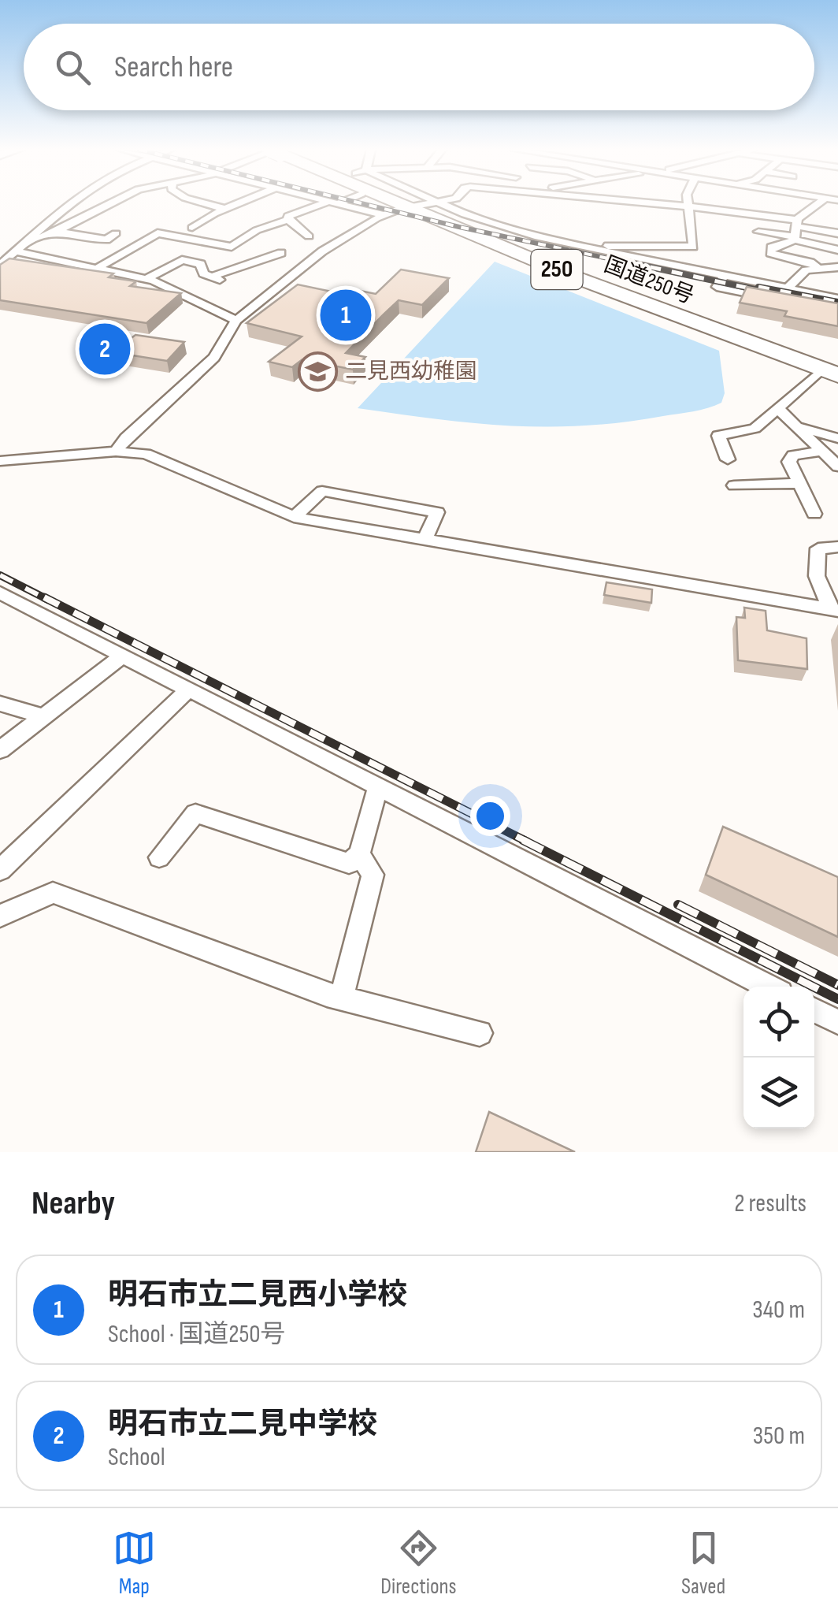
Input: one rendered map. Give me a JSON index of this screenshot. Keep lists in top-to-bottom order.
{
  "streets": {
    "highway": ["250", "国道250号"]
  },
  "crossings": [
    ["250", "国道250号"]
  ],
  "places": {
    "school or university": ["二見西幼稚園"]
  },
  "page": {
    "search": "Search here",
    "pins": ["1", "2"],
    "heading": ["Nearby", "2 results"],
    "list": [
      {
        "mark": "1",
        "name": "明石市立二見西小学校",
        "note": "School · 国道250号",
        "value": "340 m"
      },
      {
        "mark": "2",
        "name": "明石市立二見中学校",
        "note": "School",
        "value": "350 m"
      }
    ],
    "nav": ["Map", "Directions", "Saved"]
  }
}
